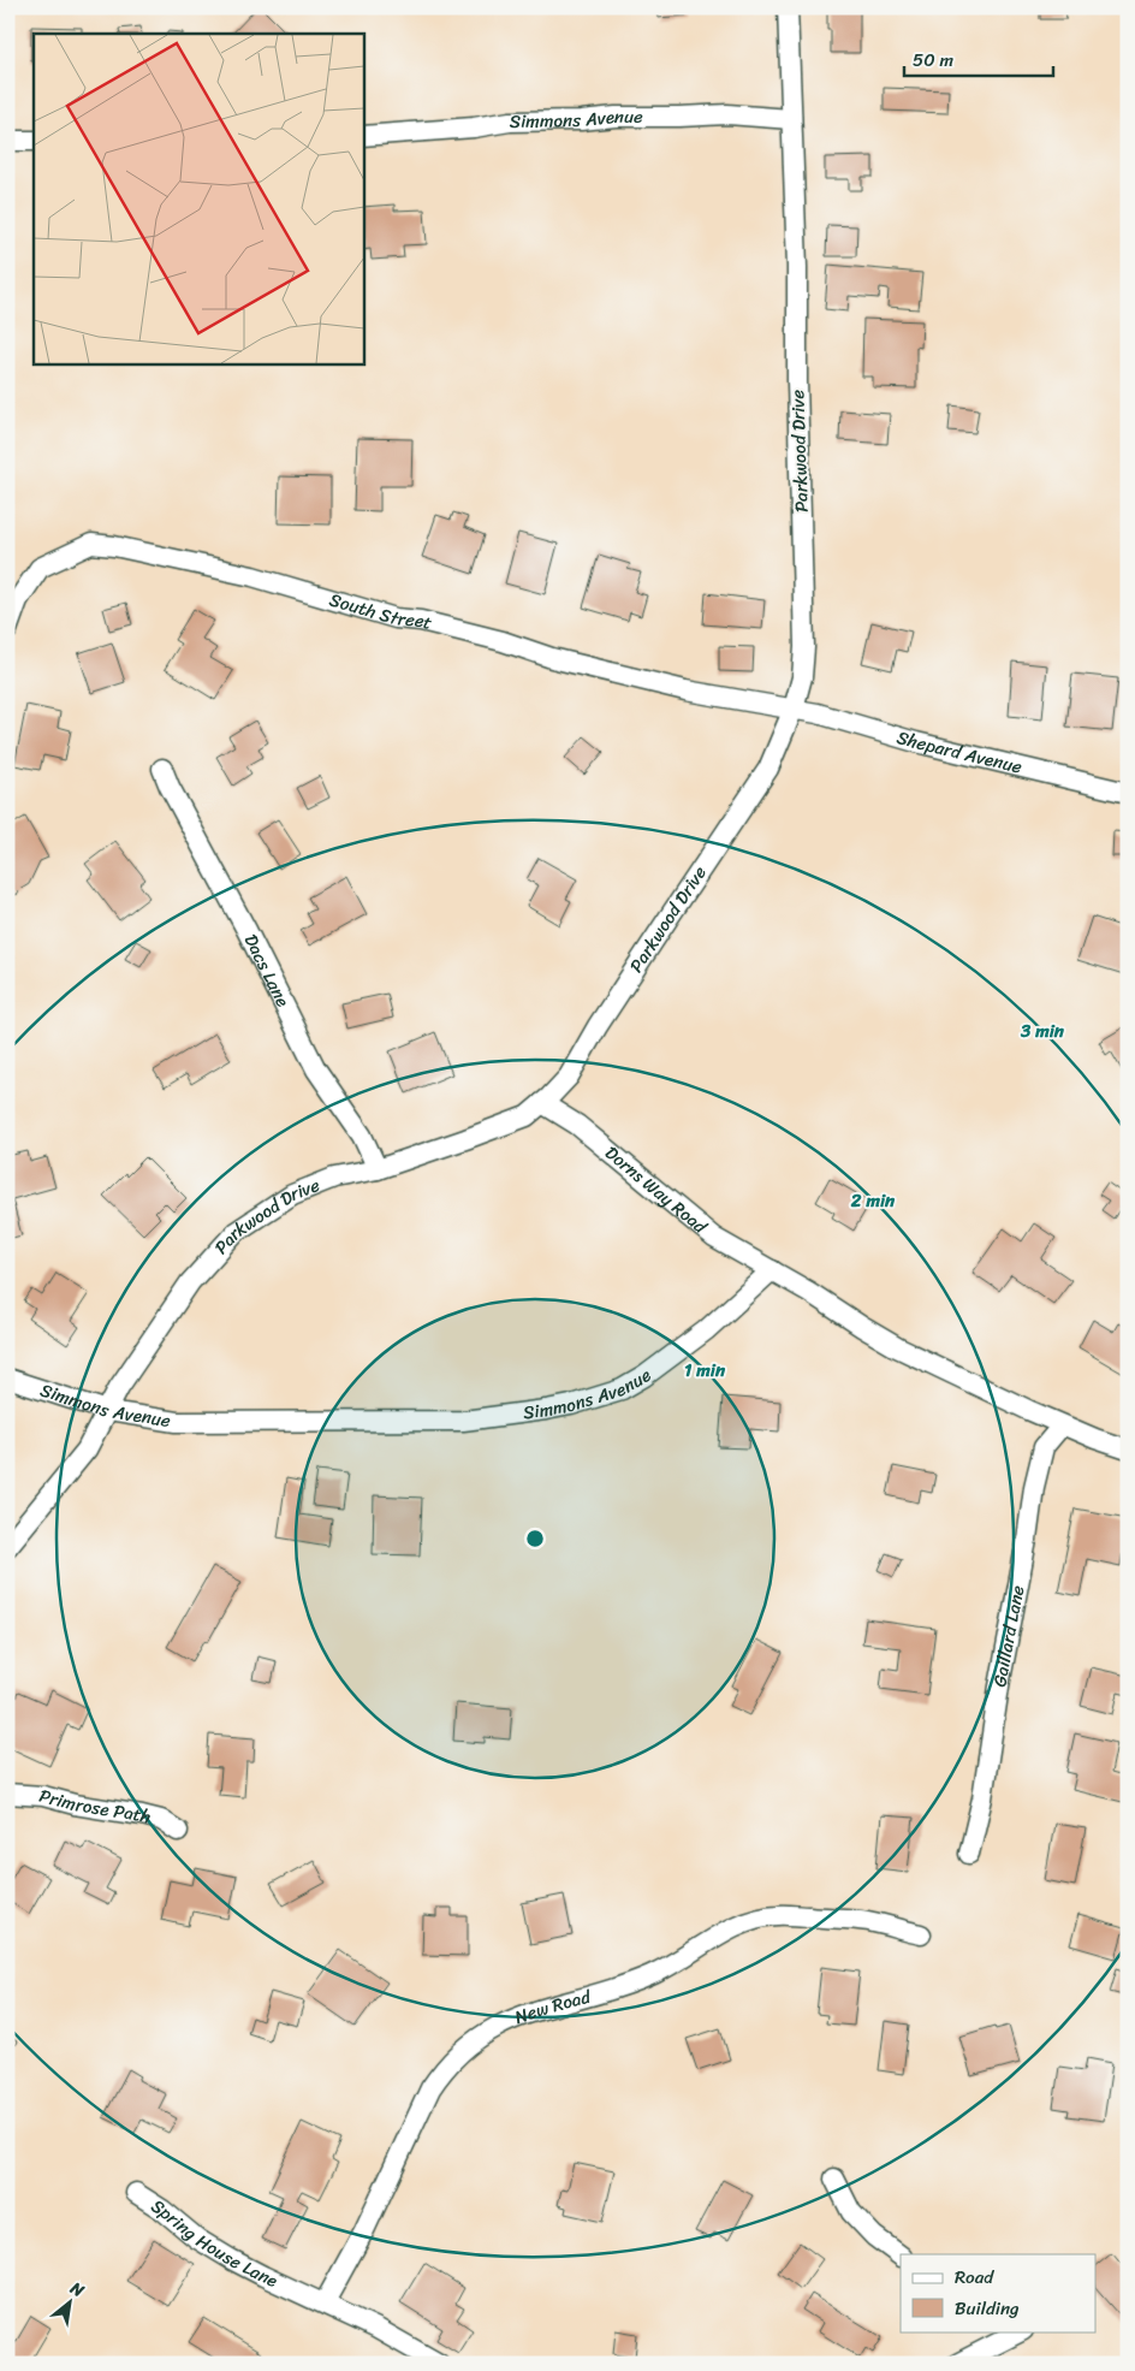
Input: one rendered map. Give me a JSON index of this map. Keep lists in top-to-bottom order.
{
  "streets": {
    "street": [
      "Simmons Avenue",
      "Parkwood Drive",
      "South Street",
      "Shepard Avenue",
      "Dacs Lane",
      "Dorns Way Road",
      "Gaillard Lane",
      "Primrose Path",
      "New Road",
      "Spring House Lane"
    ]
  },
  "crossings": [
    ["Simmons Avenue", "Parkwood Drive"],
    ["Simmons Avenue", "Dorns Way Road"],
    ["Parkwood Drive", "South Street"],
    ["Parkwood Drive", "Shepard Avenue"],
    ["Parkwood Drive", "Dacs Lane"],
    ["Parkwood Drive", "Dorns Way Road"],
    ["South Street", "Shepard Avenue"],
    ["New Road", "Spring House Lane"]
  ],
  "legend": ["Road", "Building"],
  "scale_bar": "50 m",
  "north": "top right",
  "rings": ["3 min", "2 min", "1 min"]
}
